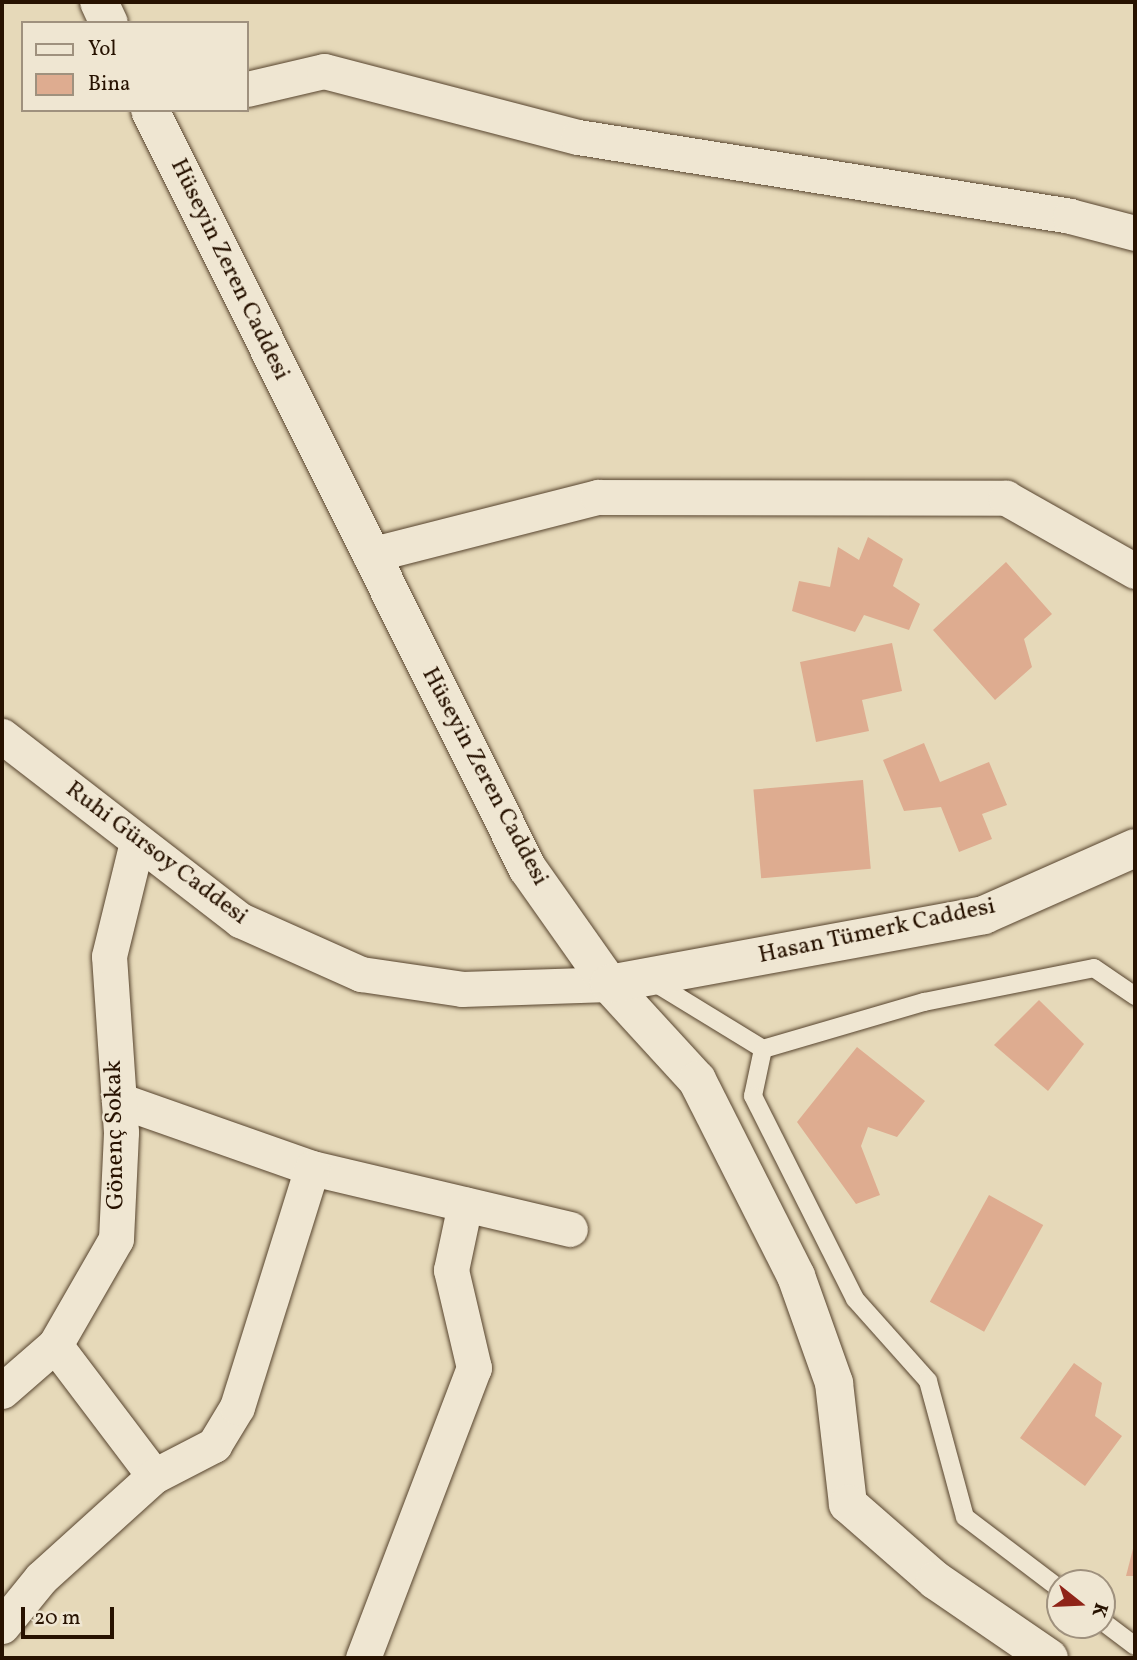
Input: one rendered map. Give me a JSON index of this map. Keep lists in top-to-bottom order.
{
  "streets": {
    "street": [
      "Hüseyin Zeren Caddesi",
      "Ruhi Gürsoy Caddesi",
      "Hasan Tümerk Caddesi",
      "Gönenç Sokak"
    ]
  },
  "crossings": [
    ["Hüseyin Zeren Caddesi", "Ruhi Gürsoy Caddesi"],
    ["Hüseyin Zeren Caddesi", "Hasan Tümerk Caddesi"],
    ["Ruhi Gürsoy Caddesi", "Hasan Tümerk Caddesi"],
    ["Ruhi Gürsoy Caddesi", "Gönenç Sokak"]
  ],
  "legend": ["Yol", "Bina"],
  "scale_bar": "20 m",
  "north": "right"
}
